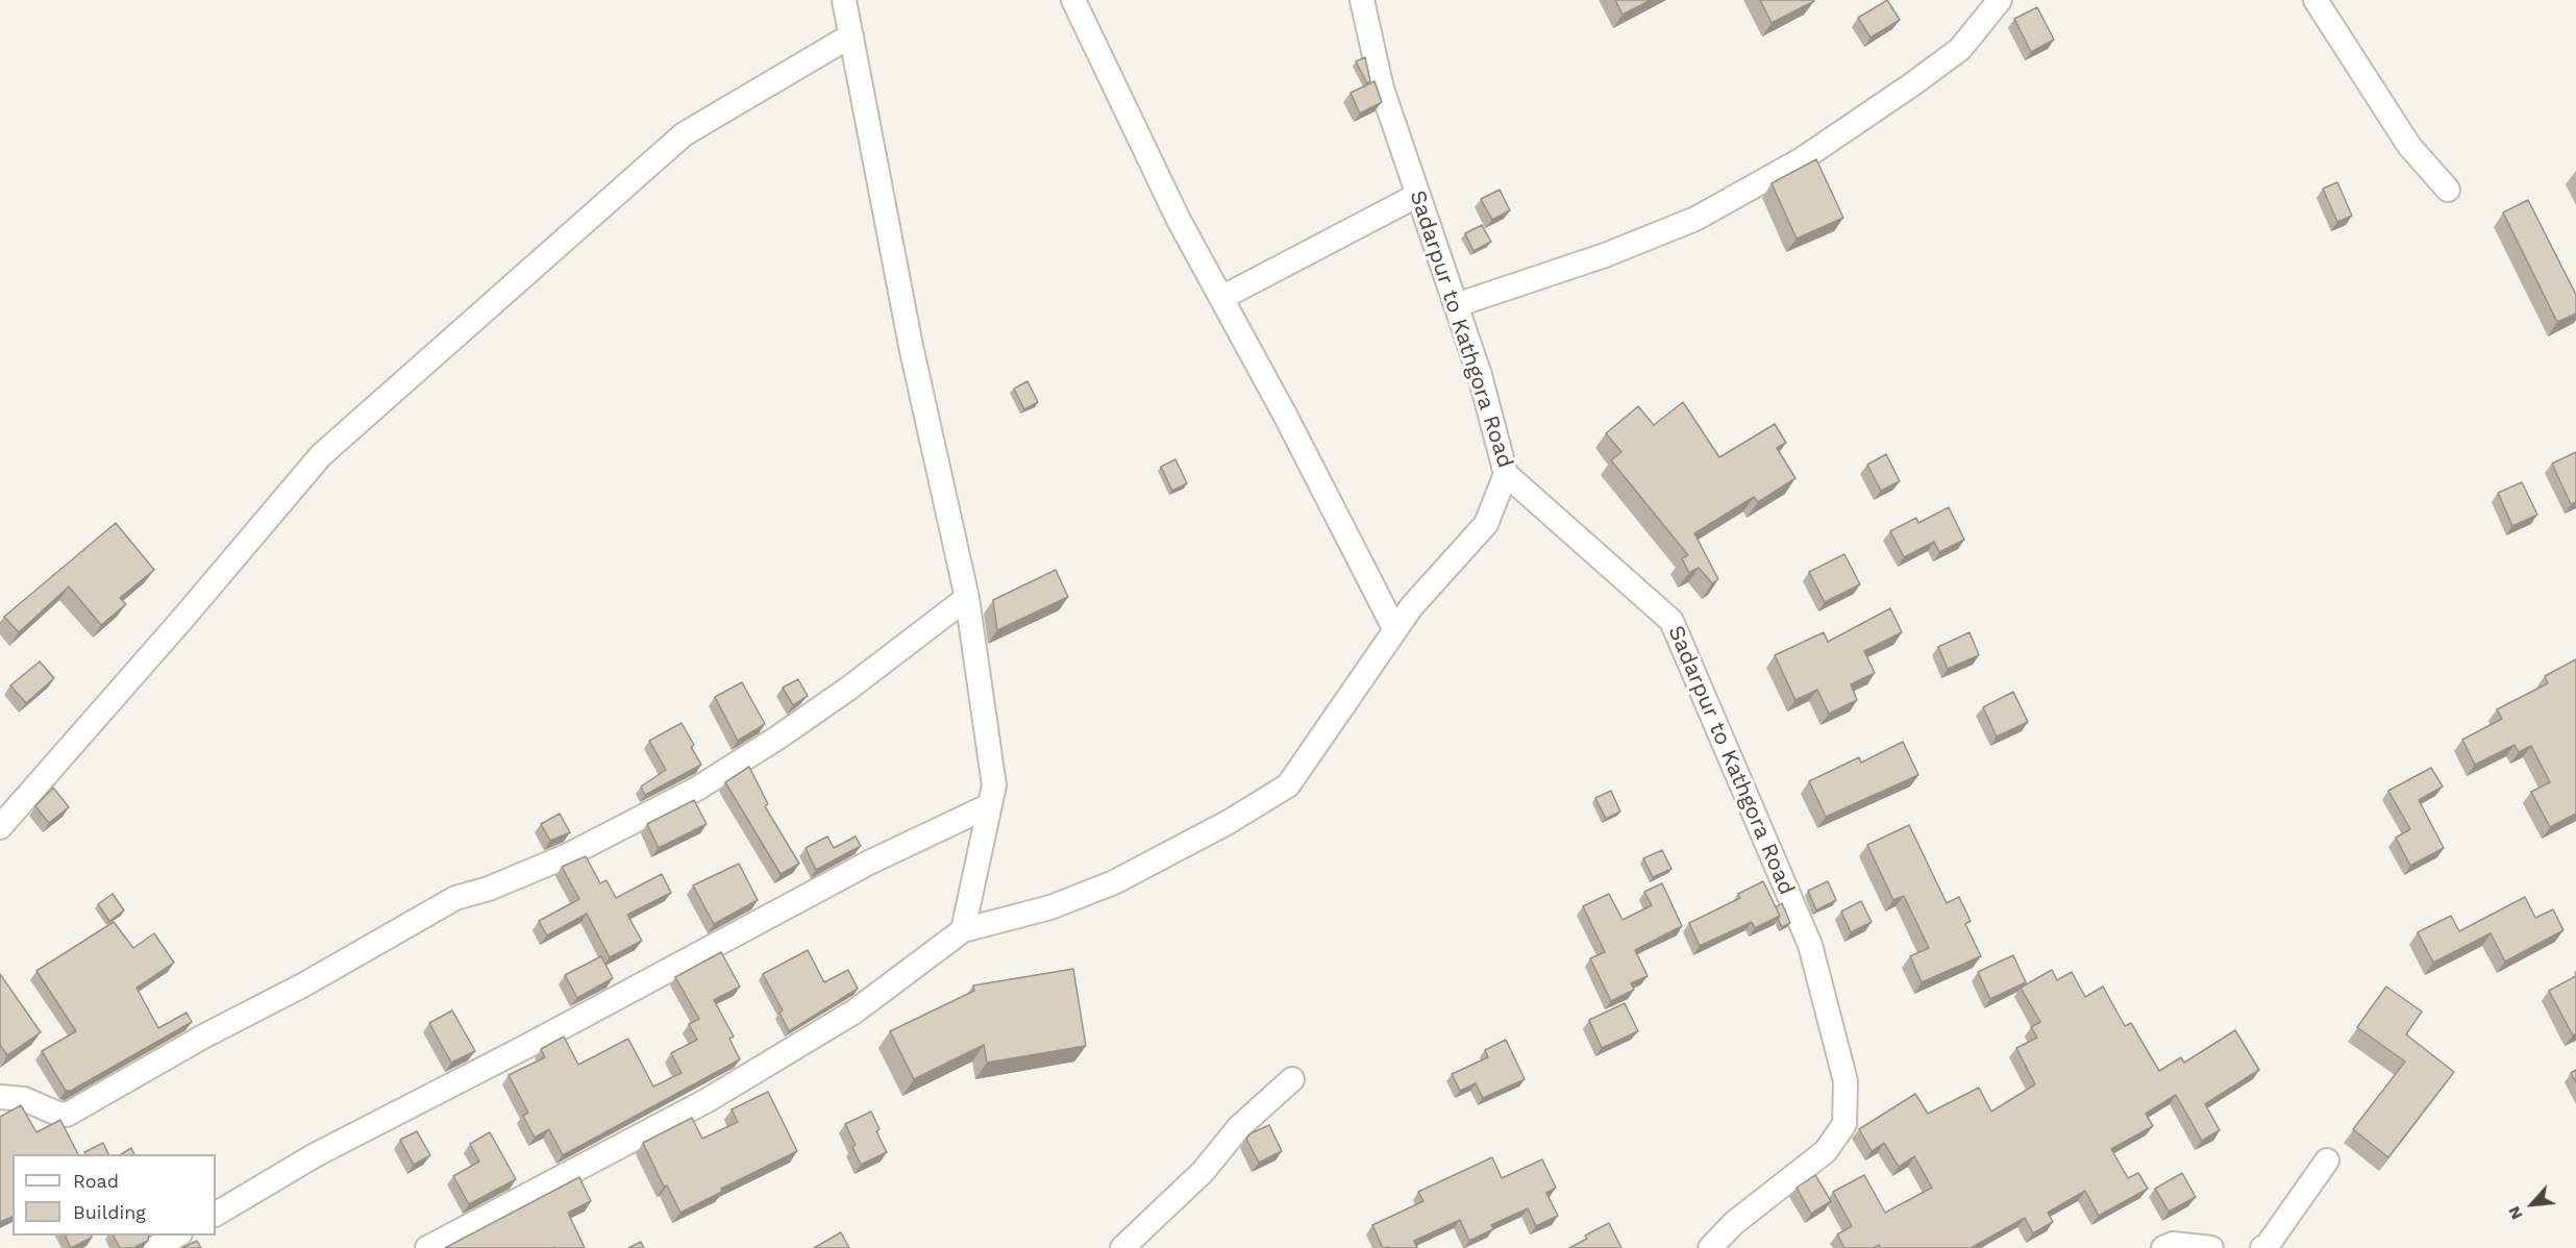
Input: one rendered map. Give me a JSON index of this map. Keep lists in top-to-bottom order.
{
  "streets": {
    "street": ["Sadarpur to Kathgora Road"]
  },
  "legend": ["Road", "Building"],
  "north": "bottom left"
}
